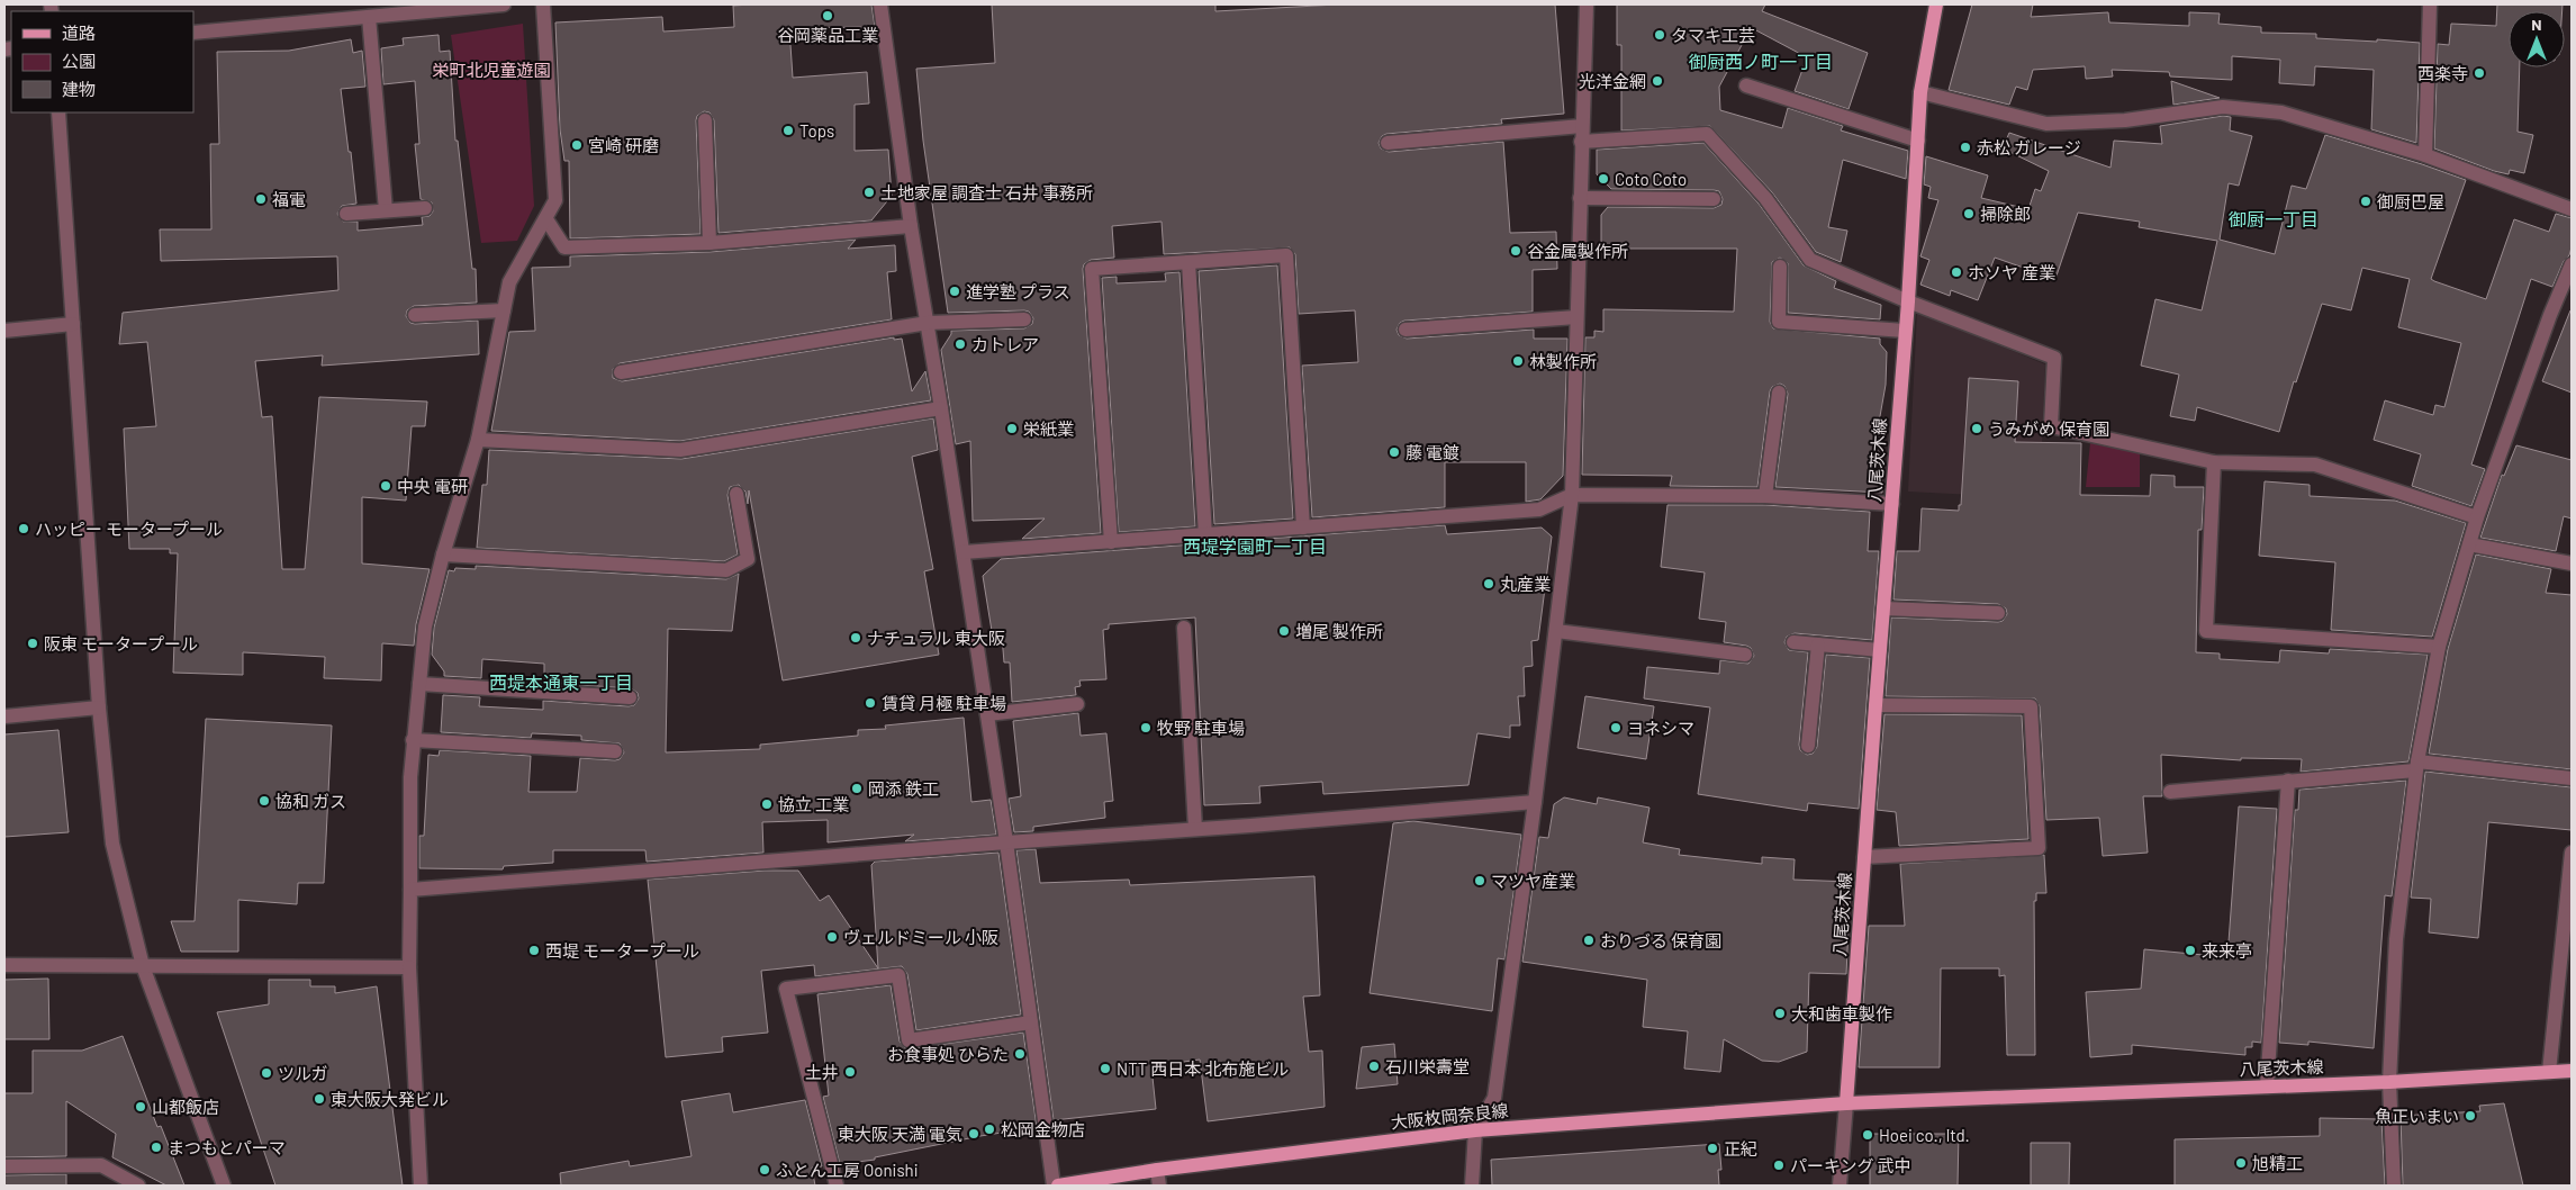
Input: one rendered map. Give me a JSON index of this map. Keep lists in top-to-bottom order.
{
  "streets": {
    "main road": ["八尾茨木線", "大阪枚岡奈良線"]
  },
  "crossings": [
    ["八尾茨木線", "大阪枚岡奈良線"]
  ],
  "districts": [
    "御厨西ノ町一丁目",
    "御厨一丁目",
    "西堤学園町一丁目",
    "西堤本通東一丁目"
  ],
  "parks": ["栄町北児童遊園"],
  "places": [
    "谷岡薬品工業",
    "タマキ工芸",
    "西楽寺",
    "光洋金網",
    "Tops",
    "宮崎 研磨",
    "赤松 ガレージ",
    "Coto Coto",
    "土地家屋 調査士 石井 事務所",
    "福電",
    "御厨巴屋",
    "掃除郎",
    "谷金属製作所",
    "ホソヤ 産業",
    "進学塾 プラス",
    "カトレア",
    "林製作所",
    "栄紙業",
    "うみがめ 保育園",
    "藤 電鍍",
    "中央 電研",
    "ハッピー モータープール",
    "丸産業",
    "増尾 製作所",
    "ナチュラル 東大阪",
    "阪東 モータープール",
    "賃貸 月極 駐車場",
    "牧野 駐車場",
    "ヨネシマ",
    "岡添 鉄工",
    "協和 ガス",
    "協立 工業",
    "マツヤ産業",
    "ヴェルドミール 小阪",
    "おりづる 保育園",
    "西堤 モータープール",
    "来来亭",
    "大和歯車製作",
    "お食事処 ひらた",
    "石川栄壽堂",
    "NTT 西日本 北布施ビル",
    "土井",
    "ツルガ",
    "東大阪大発ビル",
    "山都飯店",
    "魚正いまい",
    "松岡金物店",
    "東大阪 天満 電気",
    "Hoei co., ltd.",
    "まつもとパーマ",
    "正紀",
    "旭精工",
    "パーキング 武中",
    "ふとん工房 Oonishi"
  ],
  "legend": ["道路", "公園", "建物"],
  "north": "top"
}
